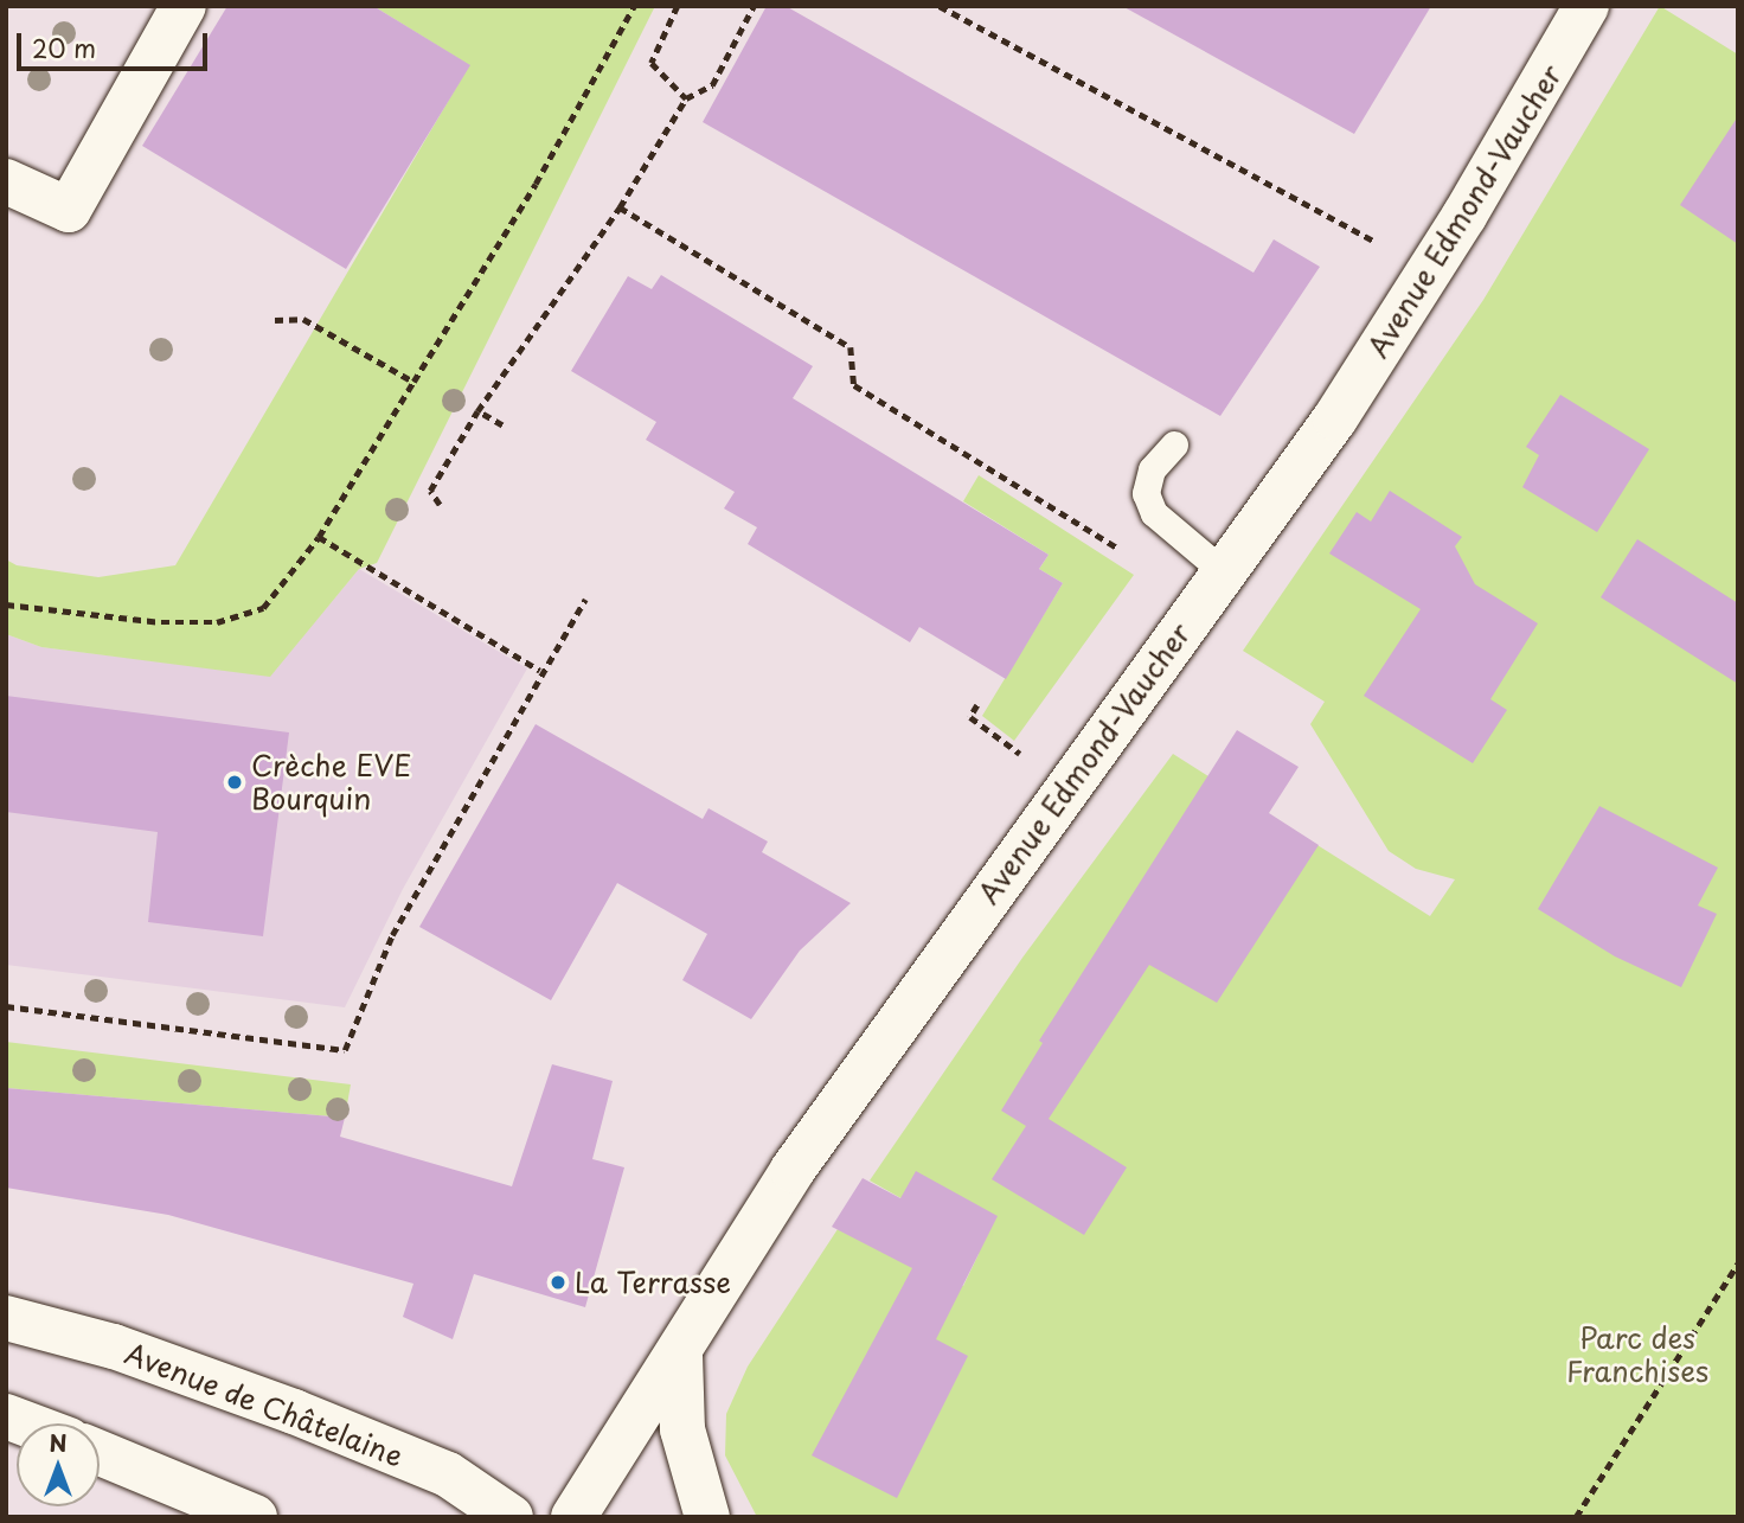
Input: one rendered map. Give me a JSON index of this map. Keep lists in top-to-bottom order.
{
  "streets": {
    "street": ["Avenue Edmond-Vaucher", "Avenue de Châtelaine"]
  },
  "parks": ["Parc des Franchises"],
  "places": ["Crèche EVE Bourquin", "La Terrasse"],
  "scale_bar": "20 m",
  "north": "top"
}
